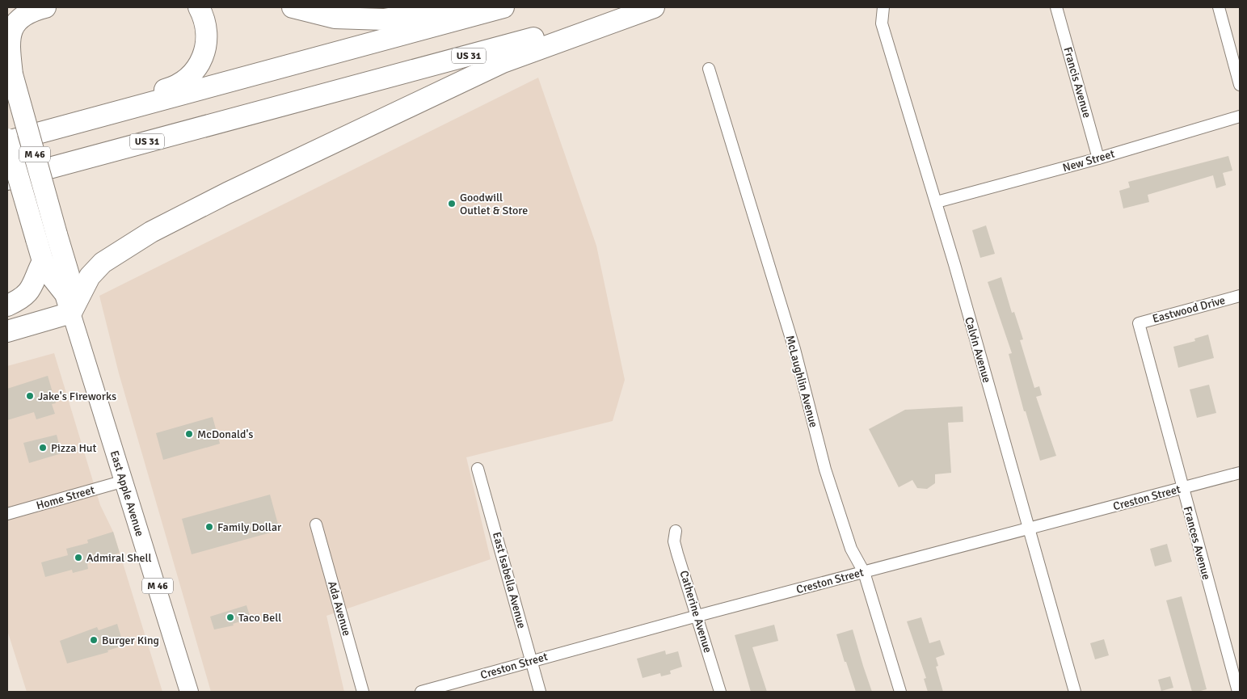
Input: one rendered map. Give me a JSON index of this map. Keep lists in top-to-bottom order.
{
  "streets": {
    "highway": ["US 31", "M 46", "East Apple Avenue"],
    "street": [
      "Francis Avenue",
      "New Street",
      "Eastwood Drive",
      "Calvin Avenue",
      "McLaughlin Avenue",
      "Home Street",
      "Creston Street",
      "Frances Avenue",
      "East Isabella Avenue",
      "Ada Avenue",
      "Catherine Avenue"
    ]
  },
  "crossings": [
    ["Francis Avenue", "New Street"],
    ["New Street", "Calvin Avenue"],
    ["Eastwood Drive", "Frances Avenue"],
    ["Calvin Avenue", "Creston Street"],
    ["McLaughlin Avenue", "Creston Street"],
    ["East Apple Avenue", "Home Street"],
    ["Creston Street", "Frances Avenue"],
    ["Creston Street", "East Isabella Avenue"],
    ["Creston Street", "Catherine Avenue"]
  ],
  "places": [
    "Goodwill Outlet & Store",
    "Jake's Fireworks",
    "McDonald's",
    "Pizza Hut",
    "Family Dollar",
    "Admiral Shell",
    "Taco Bell",
    "Burger King"
  ]
}
